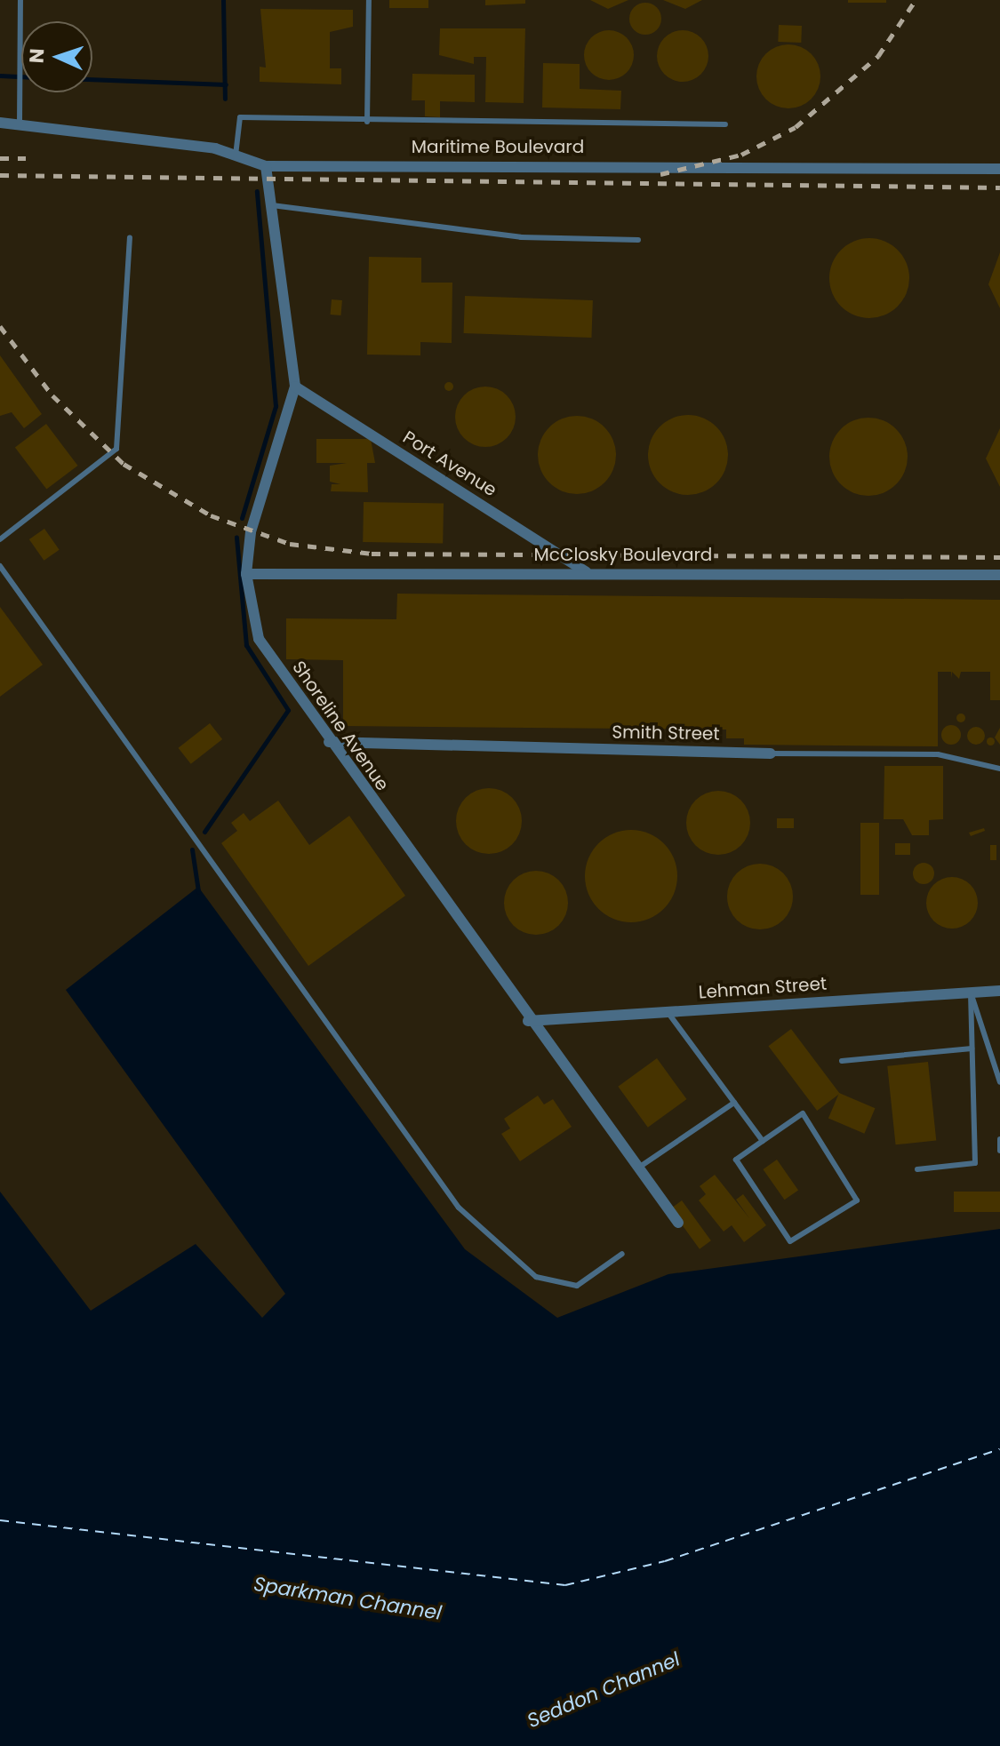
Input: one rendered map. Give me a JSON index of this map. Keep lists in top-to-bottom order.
{
  "streets": {
    "street": [
      "Maritime Boulevard",
      "Port Avenue",
      "McClosky Boulevard",
      "Shoreline Avenue",
      "Smith Street",
      "Lehman Street"
    ]
  },
  "crossings": [
    ["Maritime Boulevard", "Shoreline Avenue"],
    ["Port Avenue", "McClosky Boulevard"],
    ["Port Avenue", "Shoreline Avenue"],
    ["McClosky Boulevard", "Shoreline Avenue"],
    ["Shoreline Avenue", "Smith Street"],
    ["Shoreline Avenue", "Lehman Street"]
  ],
  "water": ["Sparkman Channel", "Seddon Channel"],
  "north": "left"
}
